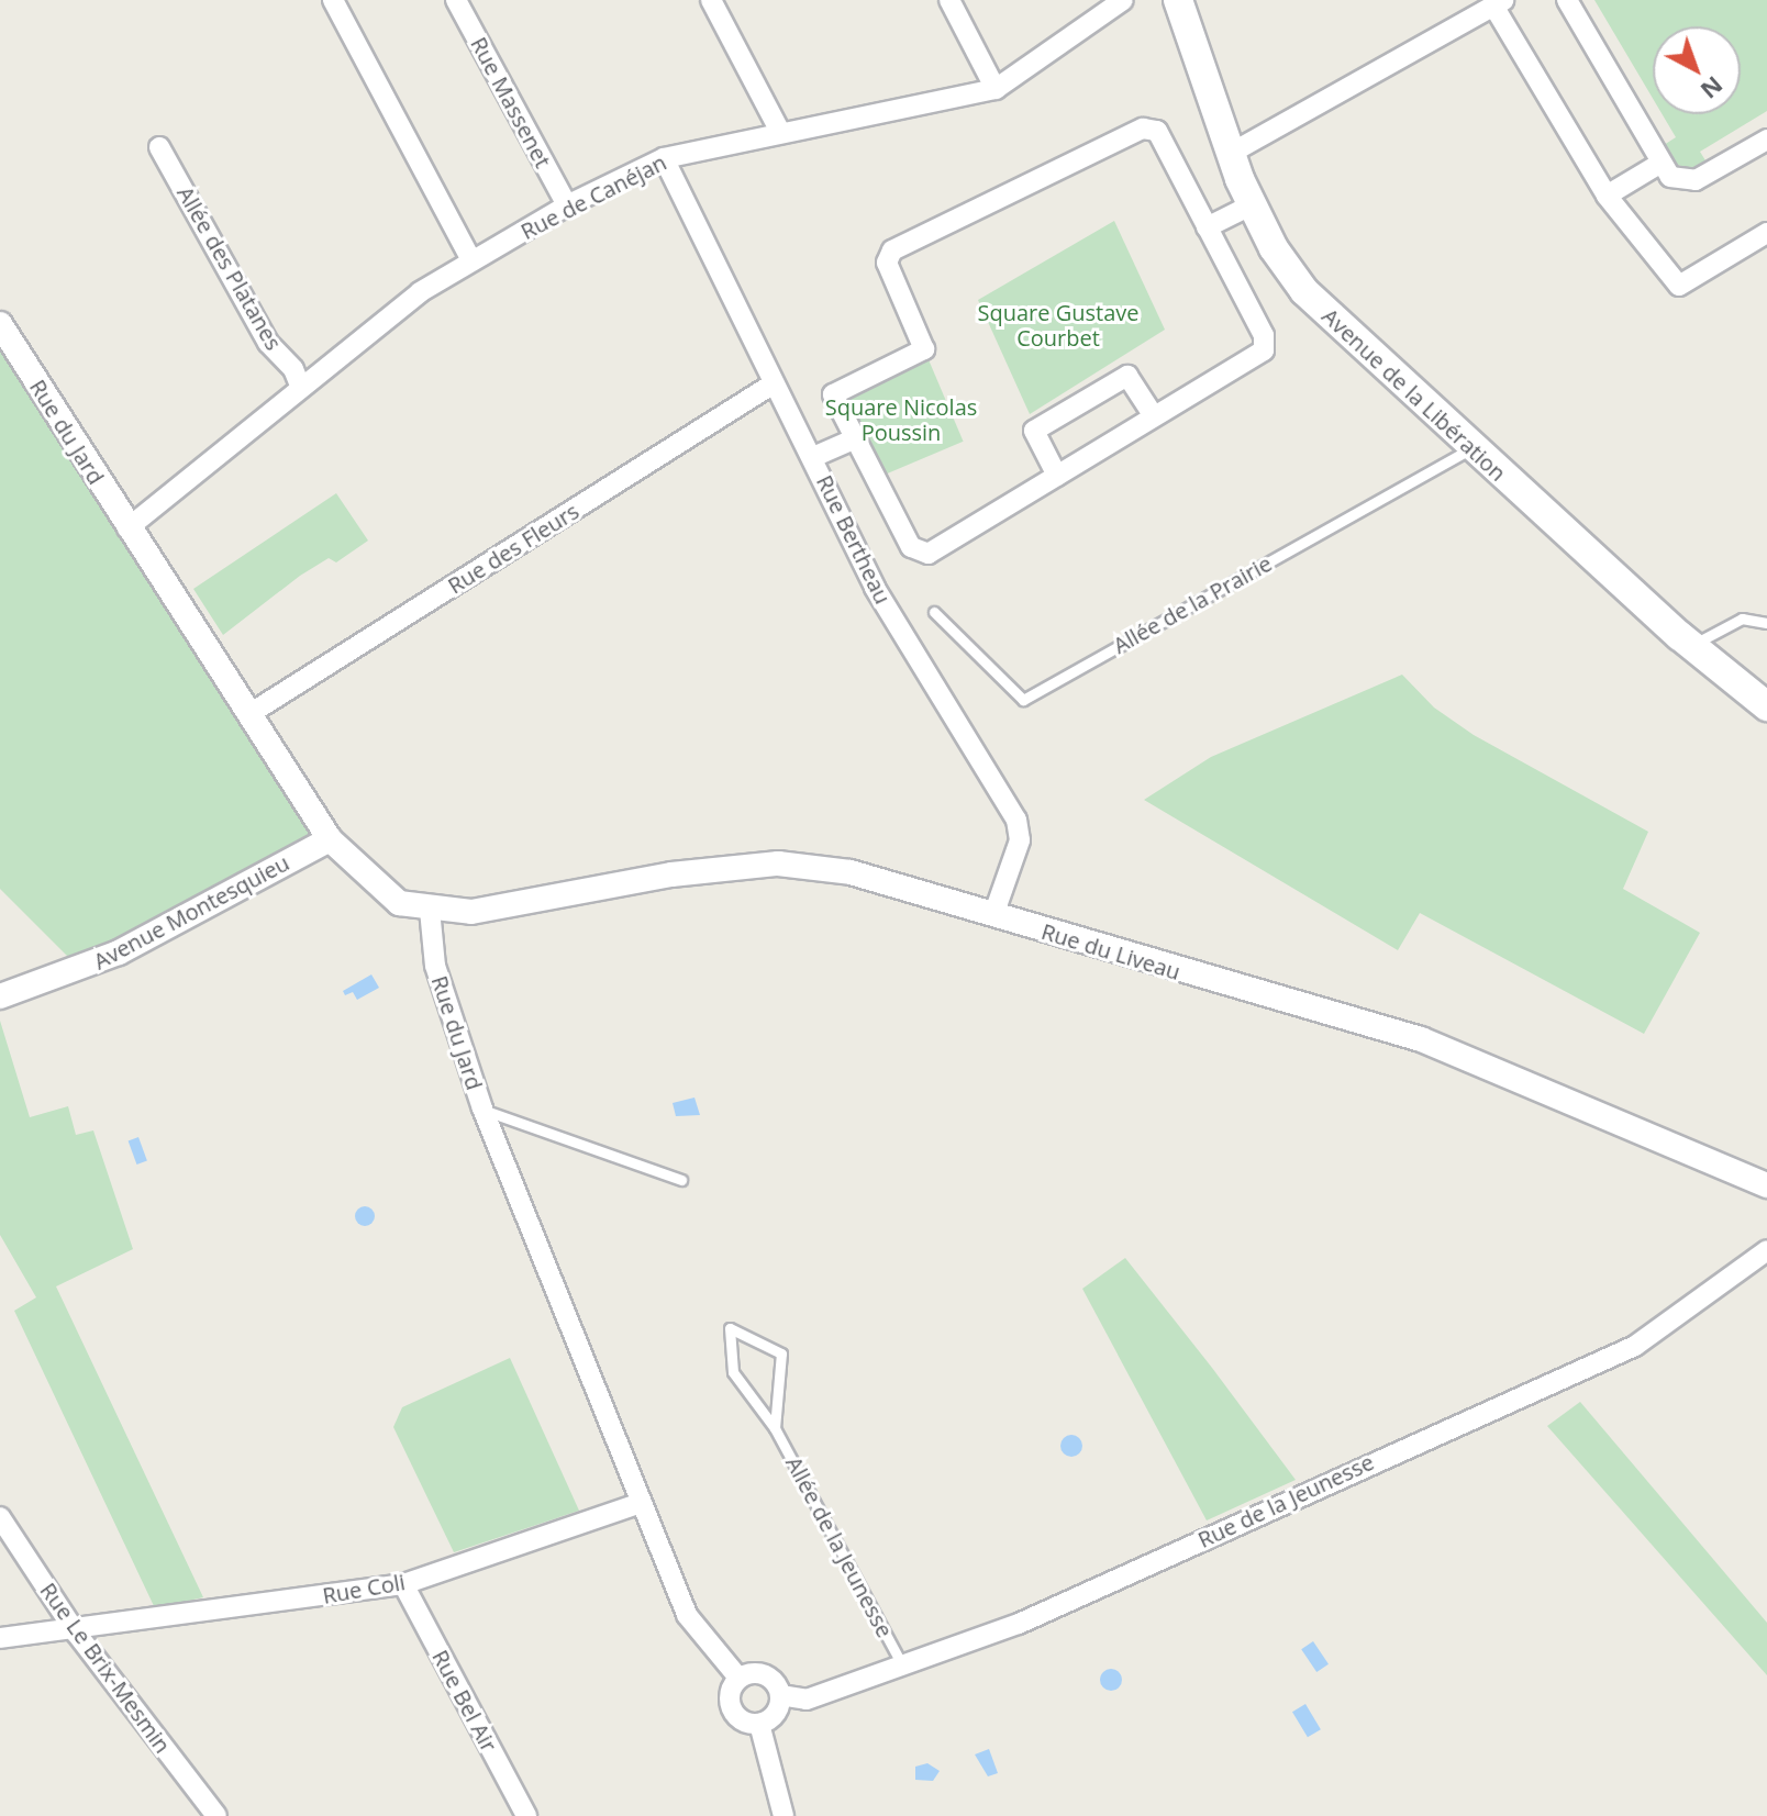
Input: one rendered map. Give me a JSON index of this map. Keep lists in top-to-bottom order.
{
  "streets": {
    "main road": ["Avenue de la Libération"],
    "street": [
      "Rue Massenet",
      "Rue de Canéjan",
      "Allée des Platanes",
      "Rue du Jard",
      "Rue Bertheau",
      "Rue des Fleurs",
      "Avenue Montesquieu",
      "Rue du Liveau",
      "Rue de la Jeunesse",
      "Rue Coli",
      "Rue Le Brix-Mesmin",
      "Rue Bel Air"
    ],
    "lane": ["Allée de la Prairie", "Allée de la Jeunesse"]
  },
  "crossings": [
    ["Rue Massenet", "Rue de Canéjan"],
    ["Rue de Canéjan", "Allée des Platanes"],
    ["Rue de Canéjan", "Rue du Jard"],
    ["Rue de Canéjan", "Rue Bertheau"],
    ["Avenue de la Libération", "Allée de la Prairie"],
    ["Rue du Jard", "Rue des Fleurs"],
    ["Rue du Jard", "Avenue Montesquieu"],
    ["Rue du Jard", "Rue du Liveau"],
    ["Rue du Jard", "Rue de la Jeunesse"],
    ["Rue du Jard", "Rue Coli"],
    ["Rue Bertheau", "Rue des Fleurs"],
    ["Rue Bertheau", "Rue du Liveau"],
    ["Rue de la Jeunesse", "Allée de la Jeunesse"],
    ["Rue Coli", "Rue Le Brix-Mesmin"],
    ["Rue Coli", "Rue Bel Air"]
  ],
  "parks": ["Square Gustave Courbet", "Square Nicolas Poussin"],
  "north": "bottom right"
}
